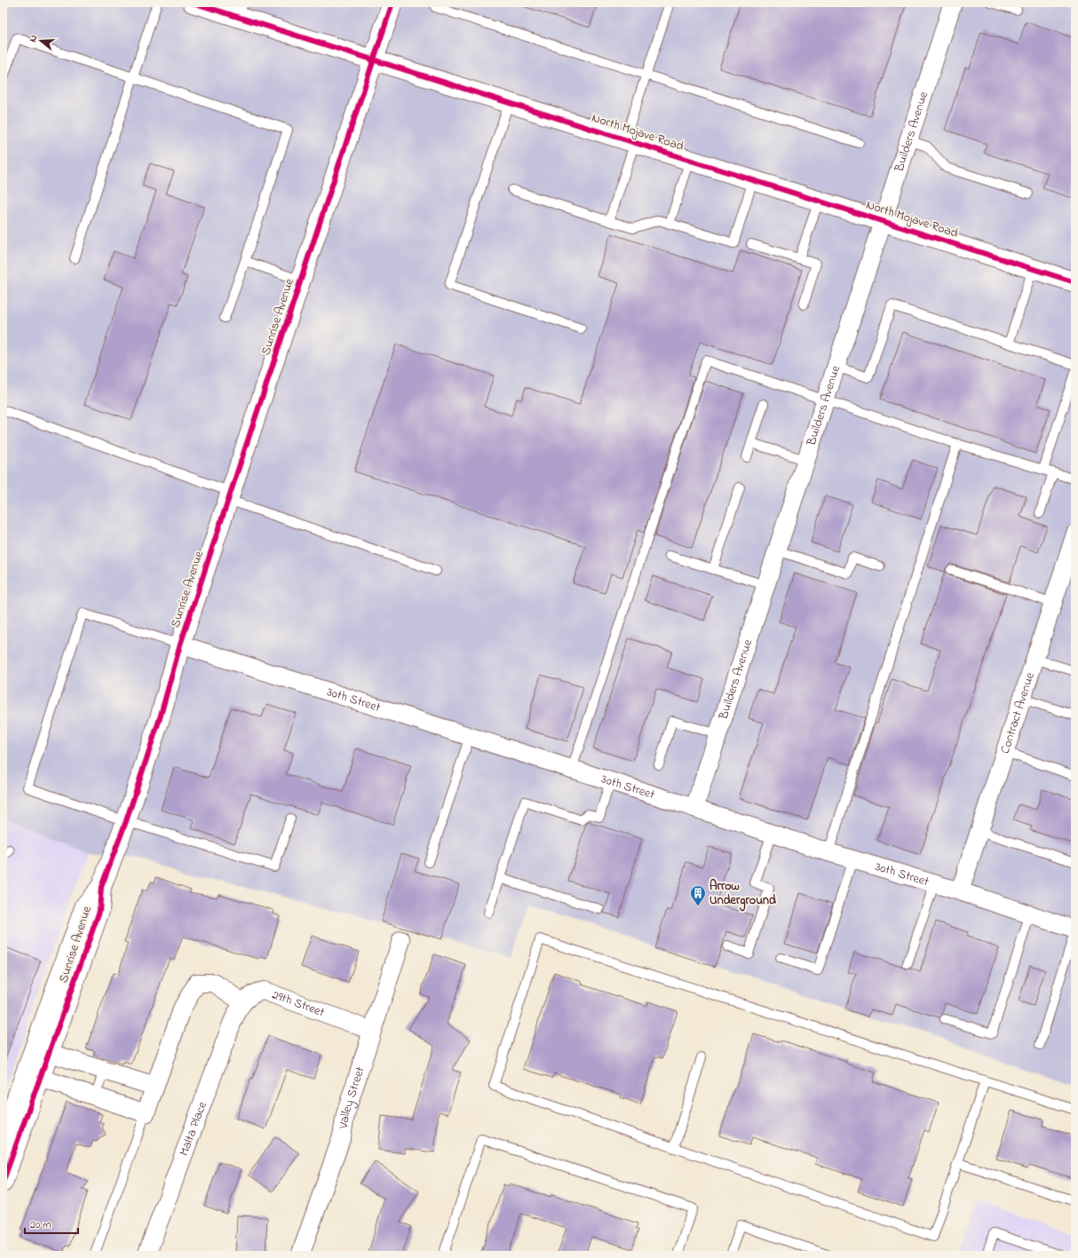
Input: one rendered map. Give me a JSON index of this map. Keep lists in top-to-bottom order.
{
  "streets": {
    "street": [
      "Builders Avenue",
      "North Mojave Road",
      "Sunrise Avenue",
      "30th Street",
      "Contract Avenue",
      "29th Street",
      "Valley Street",
      "Malta Place"
    ]
  },
  "crossings": [
    ["Builders Avenue", "North Mojave Road"],
    ["Builders Avenue", "30th Street"],
    ["North Mojave Road", "Sunrise Avenue"],
    ["Sunrise Avenue", "30th Street"],
    ["30th Street", "Contract Avenue"],
    ["29th Street", "Valley Street"],
    ["29th Street", "Malta Place"]
  ],
  "places": {
    "building": ["Arrow Underground"]
  },
  "scale_bar": "20 m",
  "north": "left"
}
